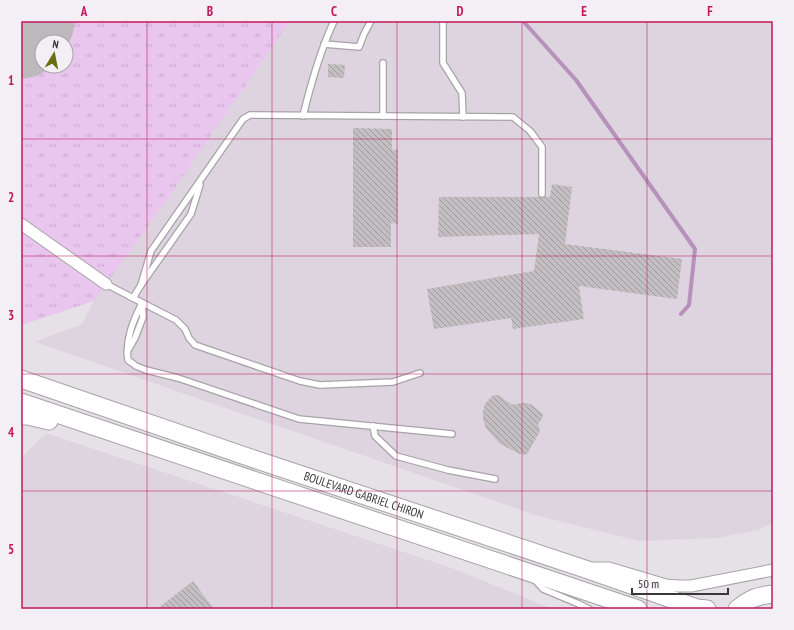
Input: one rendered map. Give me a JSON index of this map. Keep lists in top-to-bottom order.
{
  "streets": {
    "main road": ["BOULEVARD GABRIEL CHIRON"]
  },
  "scale_bar": "50 m",
  "north": "top",
  "grid": {
    "columns": [
      "A",
      "B",
      "C",
      "D",
      "E",
      "F"
    ],
    "rows": [
      "1",
      "2",
      "3",
      "4",
      "5"
    ]
  }
}
